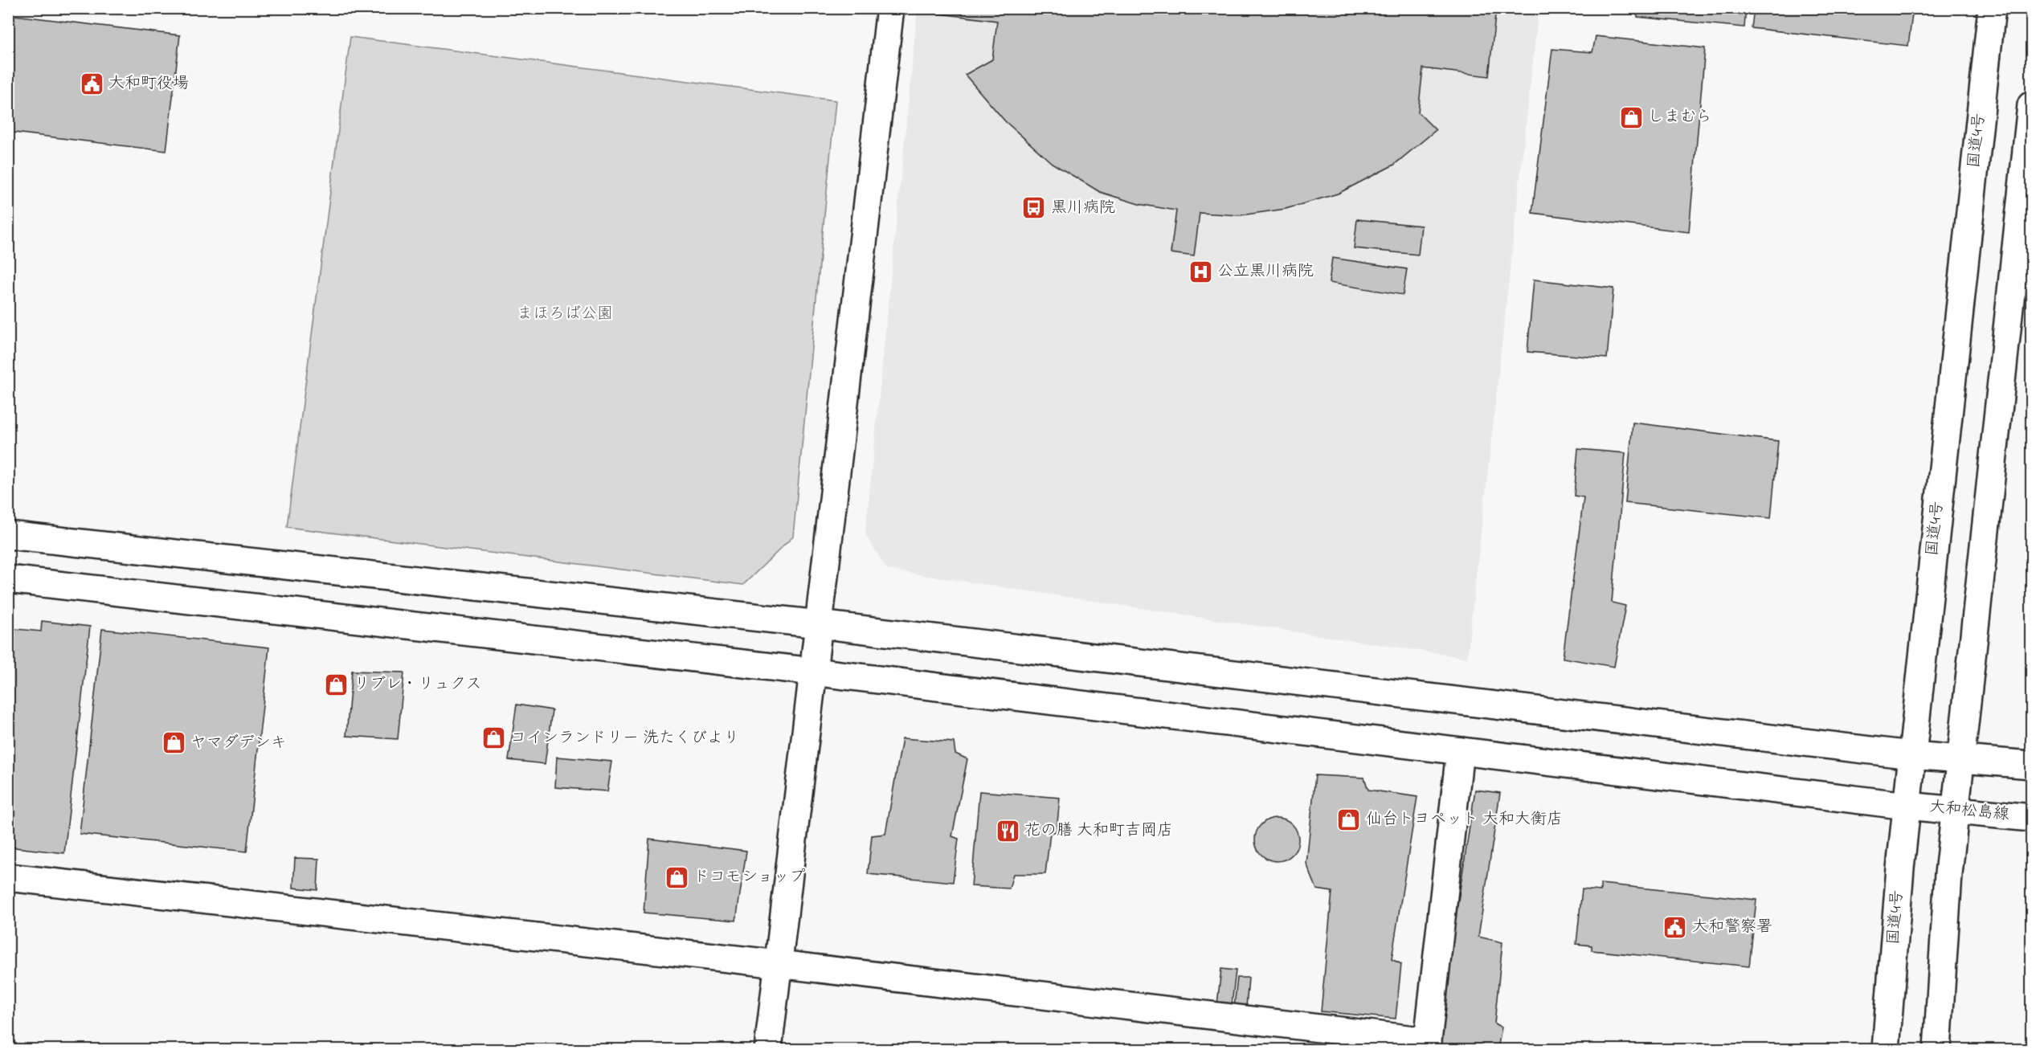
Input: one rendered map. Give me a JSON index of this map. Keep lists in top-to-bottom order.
{
  "streets": {
    "main road": ["国道4号", "大和松島線"]
  },
  "crossings": [
    ["国道4号", "大和松島線"]
  ],
  "parks": ["まほろば公園"],
  "places": {
    "public building": ["大和町役場", "大和警察署"],
    "shop": [
      "しまむら",
      "リブレ・リュクス",
      "コインランドリー 洗たくびより",
      "ヤマダデンキ",
      "仙台トヨペット 大和大衡店",
      "ドコモショップ"
    ],
    "bus stop": ["黒川病院"],
    "hospital": ["公立黒川病院"],
    "restaurant": ["花の膳 大和町吉岡店"]
  }
}
